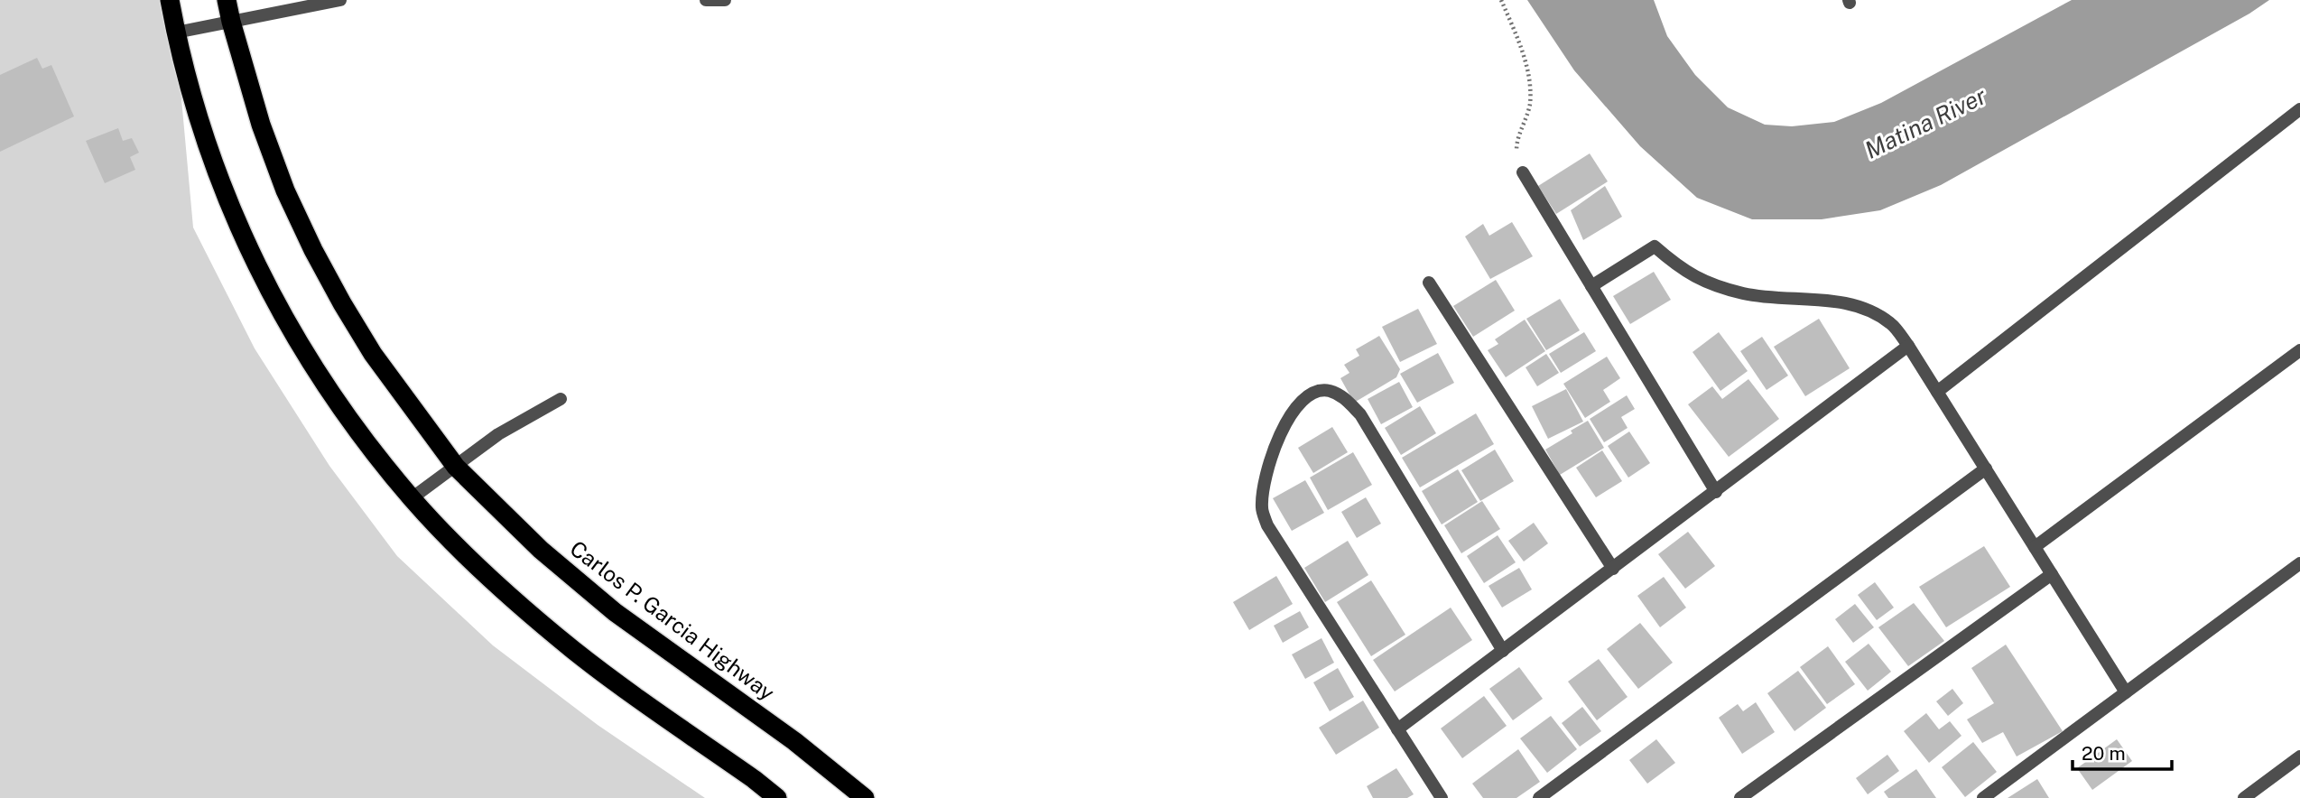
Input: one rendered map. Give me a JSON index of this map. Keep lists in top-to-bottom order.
{
  "streets": {
    "highway": ["Carlos P. Garcia Highway"]
  },
  "water": ["Matina River"],
  "scale_bar": "20 m"
}
